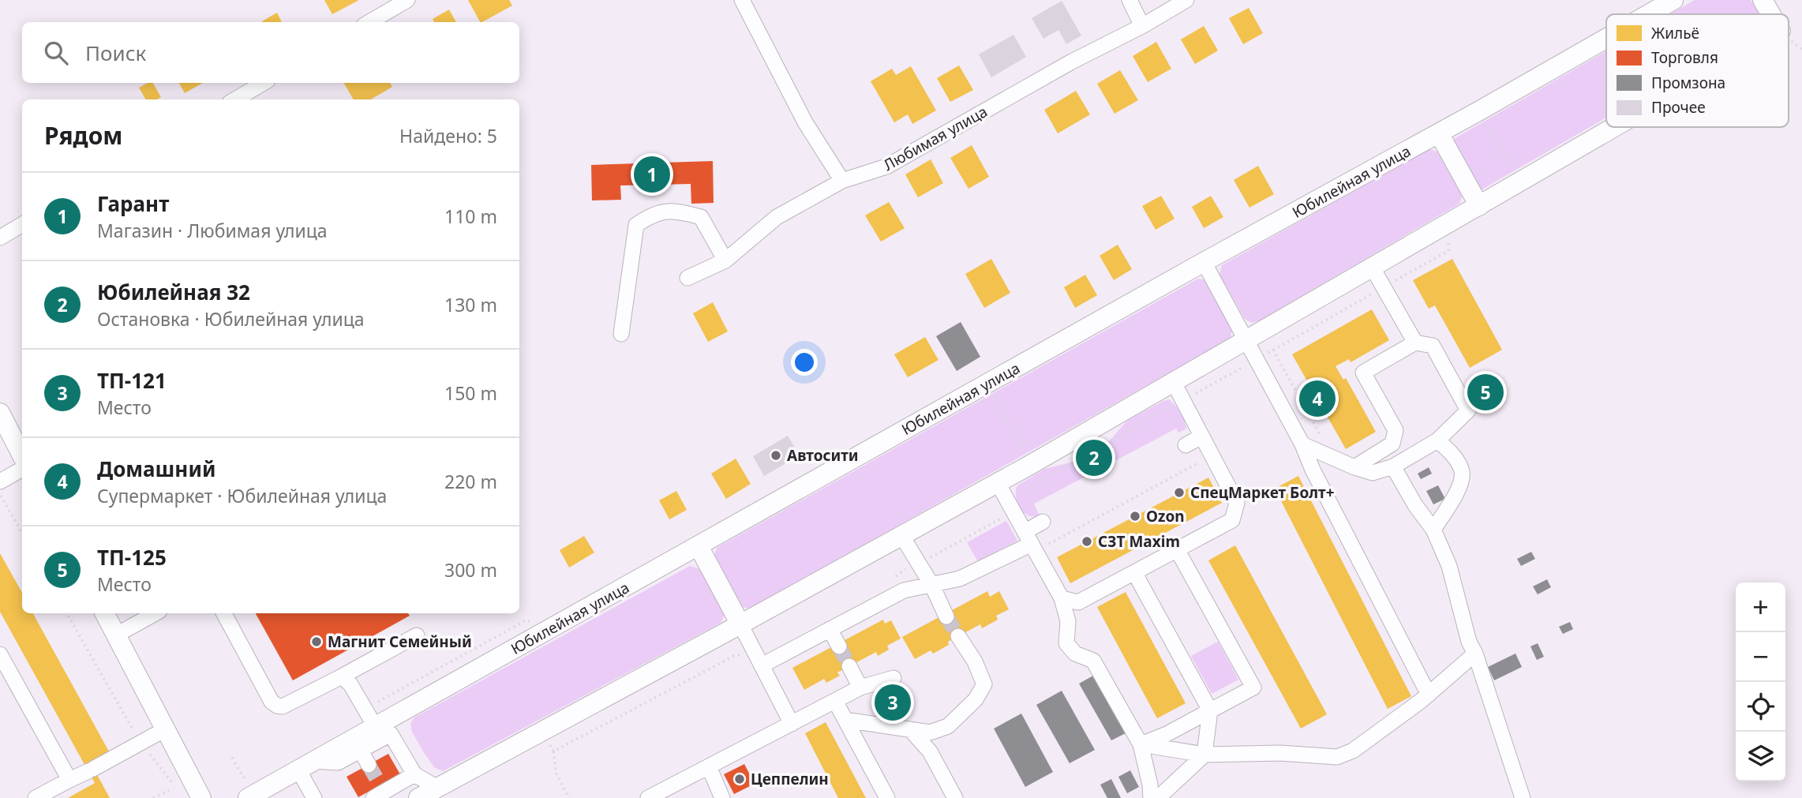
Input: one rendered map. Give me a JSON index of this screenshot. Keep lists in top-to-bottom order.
{
  "streets": {
    "main road": ["Юбилейная улица"],
    "street": ["Любимая улица"]
  },
  "places": [
    "Автосити",
    "СпецМаркет Болт+",
    "Ozon",
    "СЗТ Maxim",
    "Магнит Семейный",
    "Цеппелин"
  ],
  "legend": [
    "Жильё",
    "Торговля",
    "Промзона",
    "Прочее"
  ],
  "page": {
    "search": "Поиск",
    "heading": ["Рядом", "Найдено: 5"],
    "pins": [
      "1",
      "5",
      "4",
      "2",
      "3"
    ],
    "list": [
      {
        "mark": "1",
        "name": "Гарант",
        "note": "Магазин · Любимая улица",
        "value": "110 m"
      },
      {
        "mark": "2",
        "name": "Юбилейная 32",
        "note": "Остановка · Юбилейная улица",
        "value": "130 m"
      },
      {
        "mark": "3",
        "name": "ТП-121",
        "note": "Место",
        "value": "150 m"
      },
      {
        "mark": "4",
        "name": "Домашний",
        "note": "Супермаркет · Юбилейная улица",
        "value": "220 m"
      },
      {
        "mark": "5",
        "name": "ТП-125",
        "note": "Место",
        "value": "300 m"
      }
    ],
    "map_buttons": ["+", "−"]
  }
}
